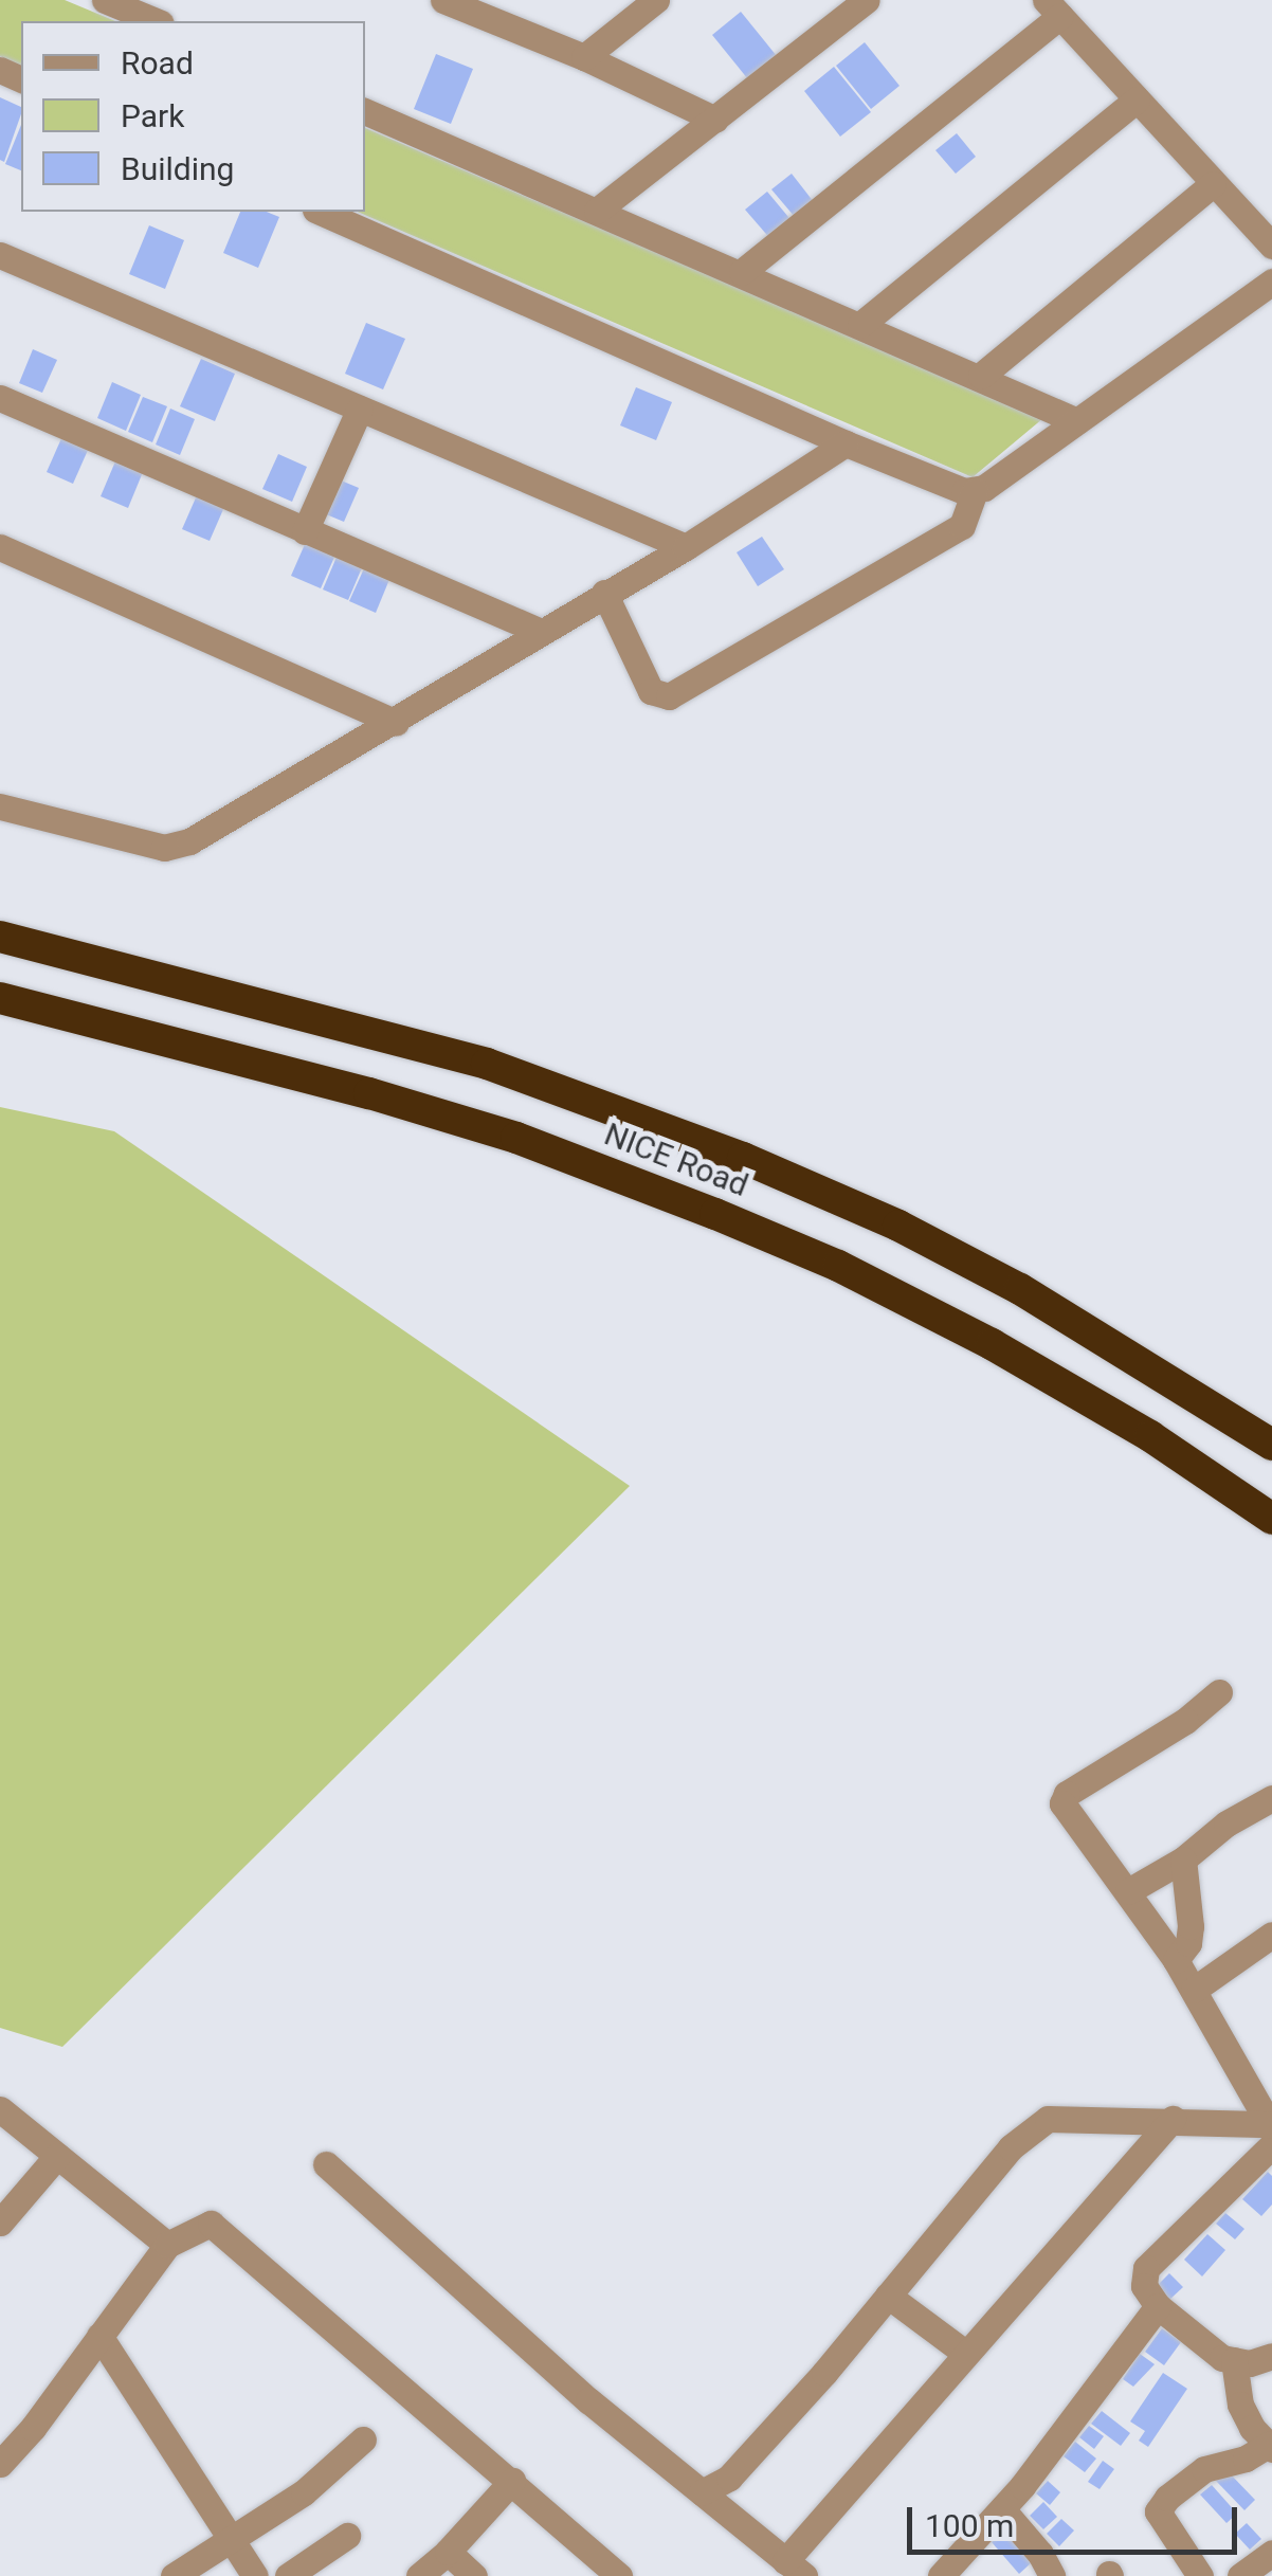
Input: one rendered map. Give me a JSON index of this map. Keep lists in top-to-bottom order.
{
  "streets": {
    "highway": ["NICE Road"]
  },
  "legend": ["Road", "Park", "Building"],
  "scale_bar": "100 m"
}
